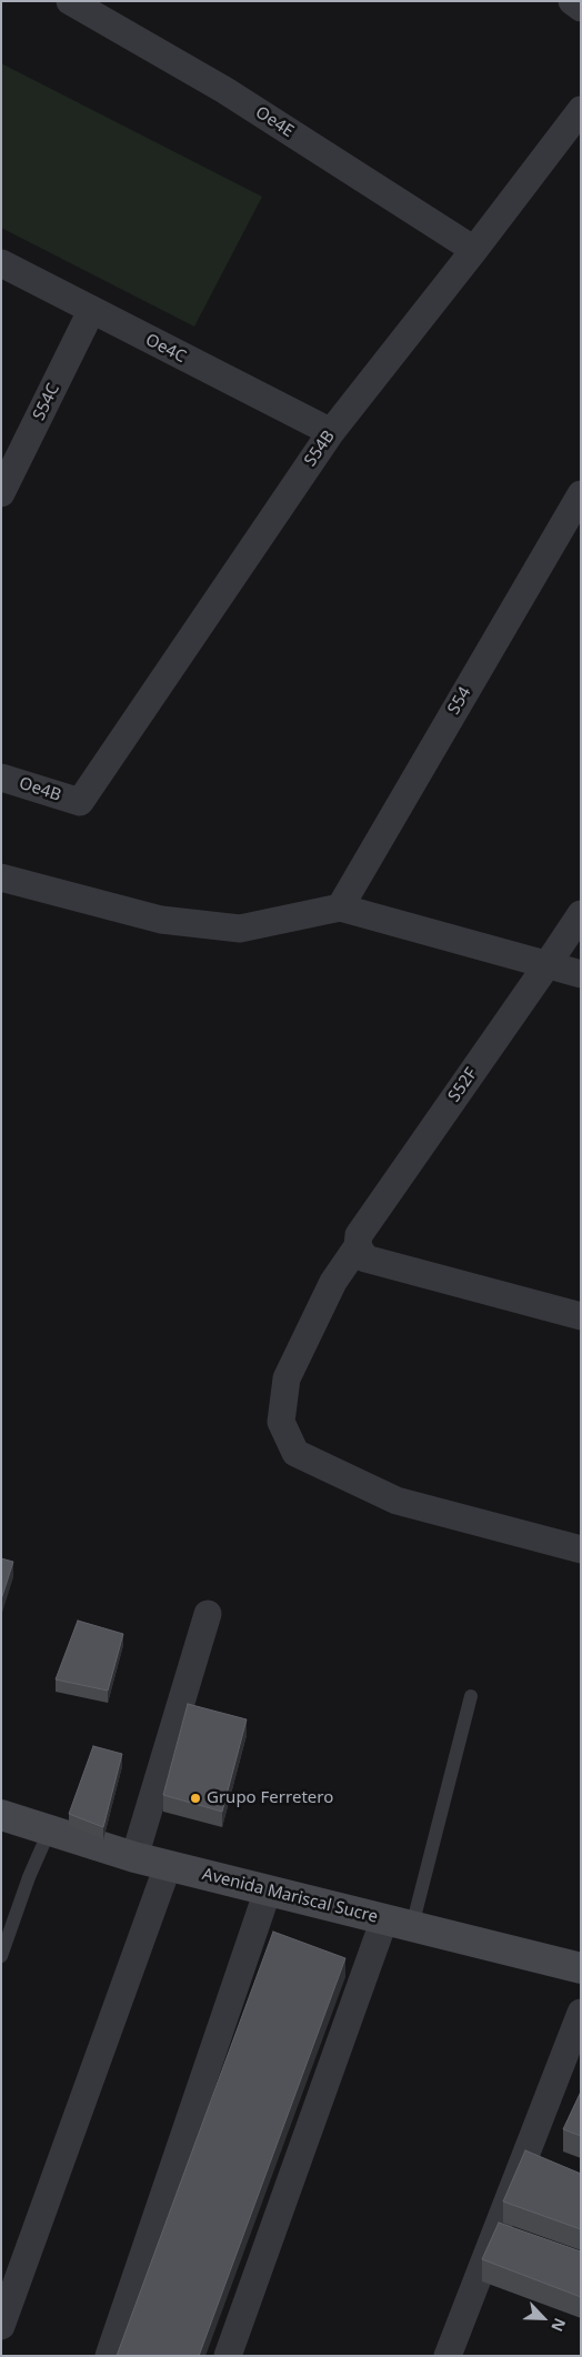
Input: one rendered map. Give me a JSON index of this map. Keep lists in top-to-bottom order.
{
  "streets": {
    "main road": ["Avenida Mariscal Sucre"],
    "street": [
      "Oe4E",
      "Oe4C",
      "S54C",
      "S54B",
      "S54",
      "Oe4B",
      "S52F"
    ]
  },
  "crossings": [
    ["Oe4E", "S54B"],
    ["Oe4C", "S54C"],
    ["Oe4C", "S54B"],
    ["S54B", "Oe4B"]
  ],
  "places": ["Grupo Ferretero"],
  "north": "bottom right"
}
